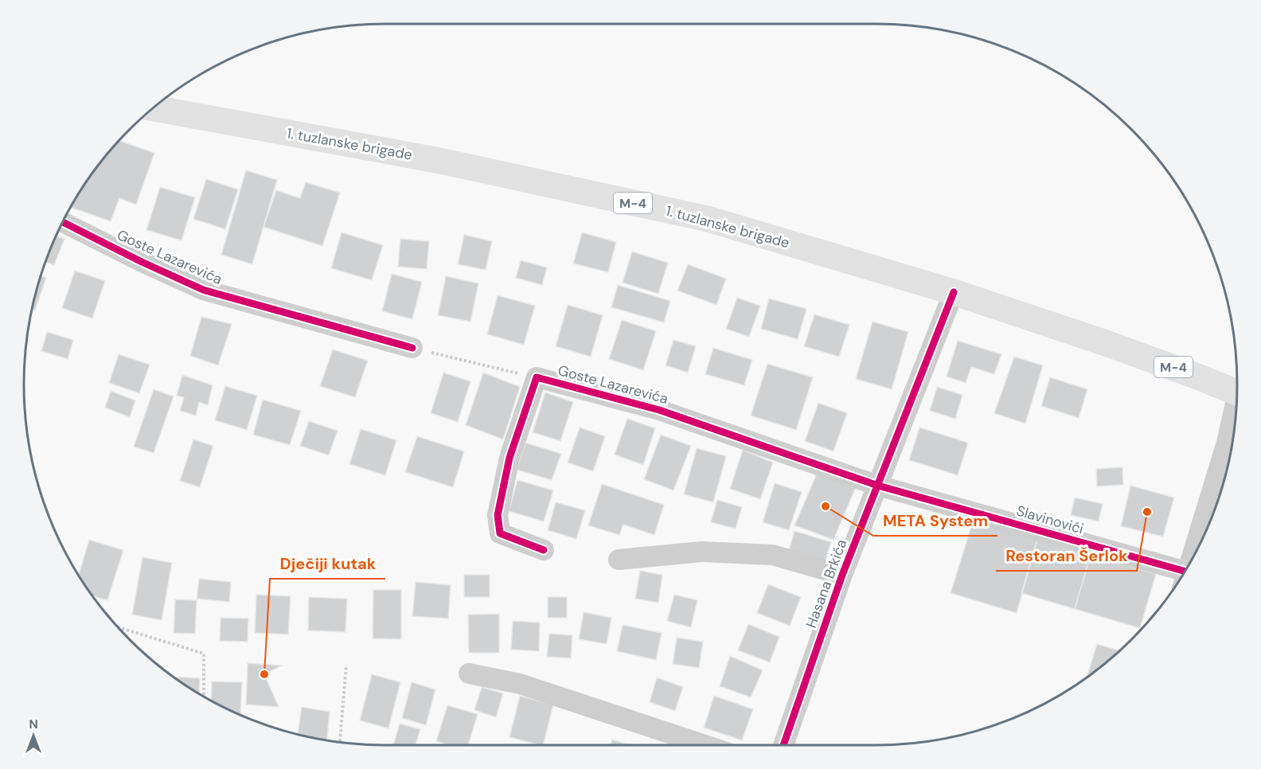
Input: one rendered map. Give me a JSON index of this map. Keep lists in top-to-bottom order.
{
  "streets": {
    "main road": ["1. tuzlanske brigade", "M-4"],
    "street": ["Goste Lazarevića", "Slavinovići", "Hasana Brkića"]
  },
  "crossings": [
    ["1. tuzlanske brigade", "Hasana Brkića"],
    ["Goste Lazarevića", "Slavinovići"],
    ["Goste Lazarevića", "Hasana Brkića"],
    ["Slavinovići", "Hasana Brkića"]
  ],
  "places": ["META System", "Restoran Šerlok", "Dječiji kutak"],
  "north": "top"
}
